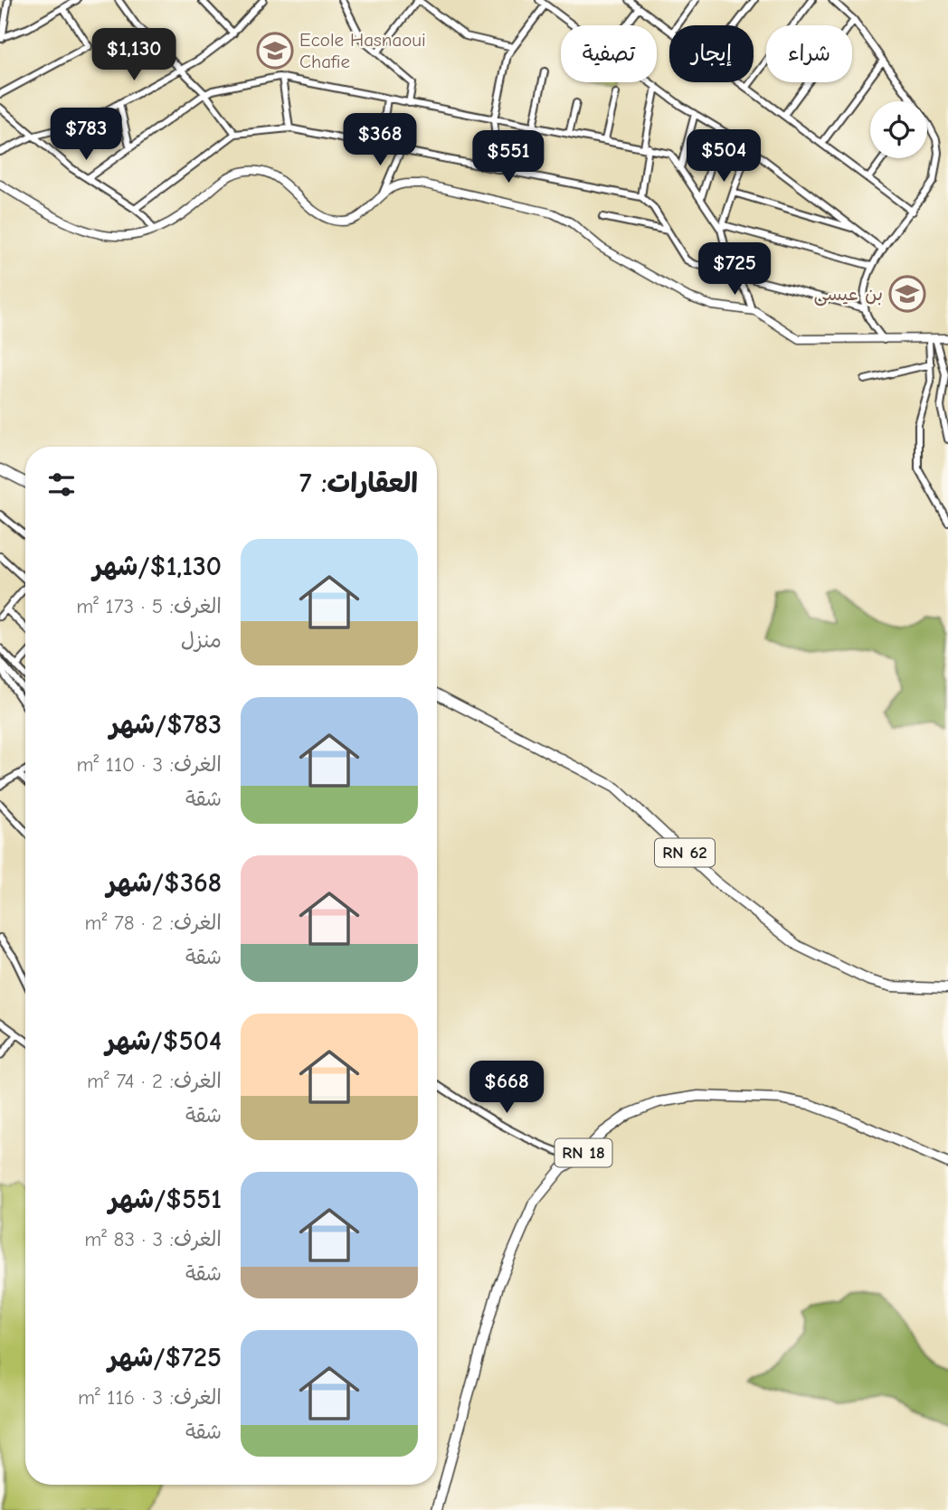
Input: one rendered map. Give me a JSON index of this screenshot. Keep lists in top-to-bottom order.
{
  "streets": {
    "main road": ["RN 62", "RN 18"]
  },
  "places": {
    "school or university": ["Ecole Hasnaoui Chafie", "بن عيسى"]
  },
  "page": {
    "chip": ["شراء", "إيجار", "تصفية"],
    "price": [
      "$1,130",
      "$783",
      "$368",
      "$504",
      "$551",
      "$725",
      "$668"
    ],
    "heading": "العقارات: 7",
    "list": [
      {
        "name": "$1,130/شهر",
        "note": "الغرف: 5 · 173 m² · منزل"
      },
      {
        "name": "$783/شهر",
        "note": "الغرف: 3 · 110 m² · شقة"
      },
      {
        "name": "$368/شهر",
        "note": "الغرف: 2 · 78 m² · شقة"
      },
      {
        "name": "$504/شهر",
        "note": "الغرف: 2 · 74 m² · شقة"
      },
      {
        "name": "$551/شهر",
        "note": "الغرف: 3 · 83 m² · شقة"
      },
      {
        "name": "$725/شهر",
        "note": "الغرف: 3 · 116 m² · شقة"
      }
    ]
  }
}
